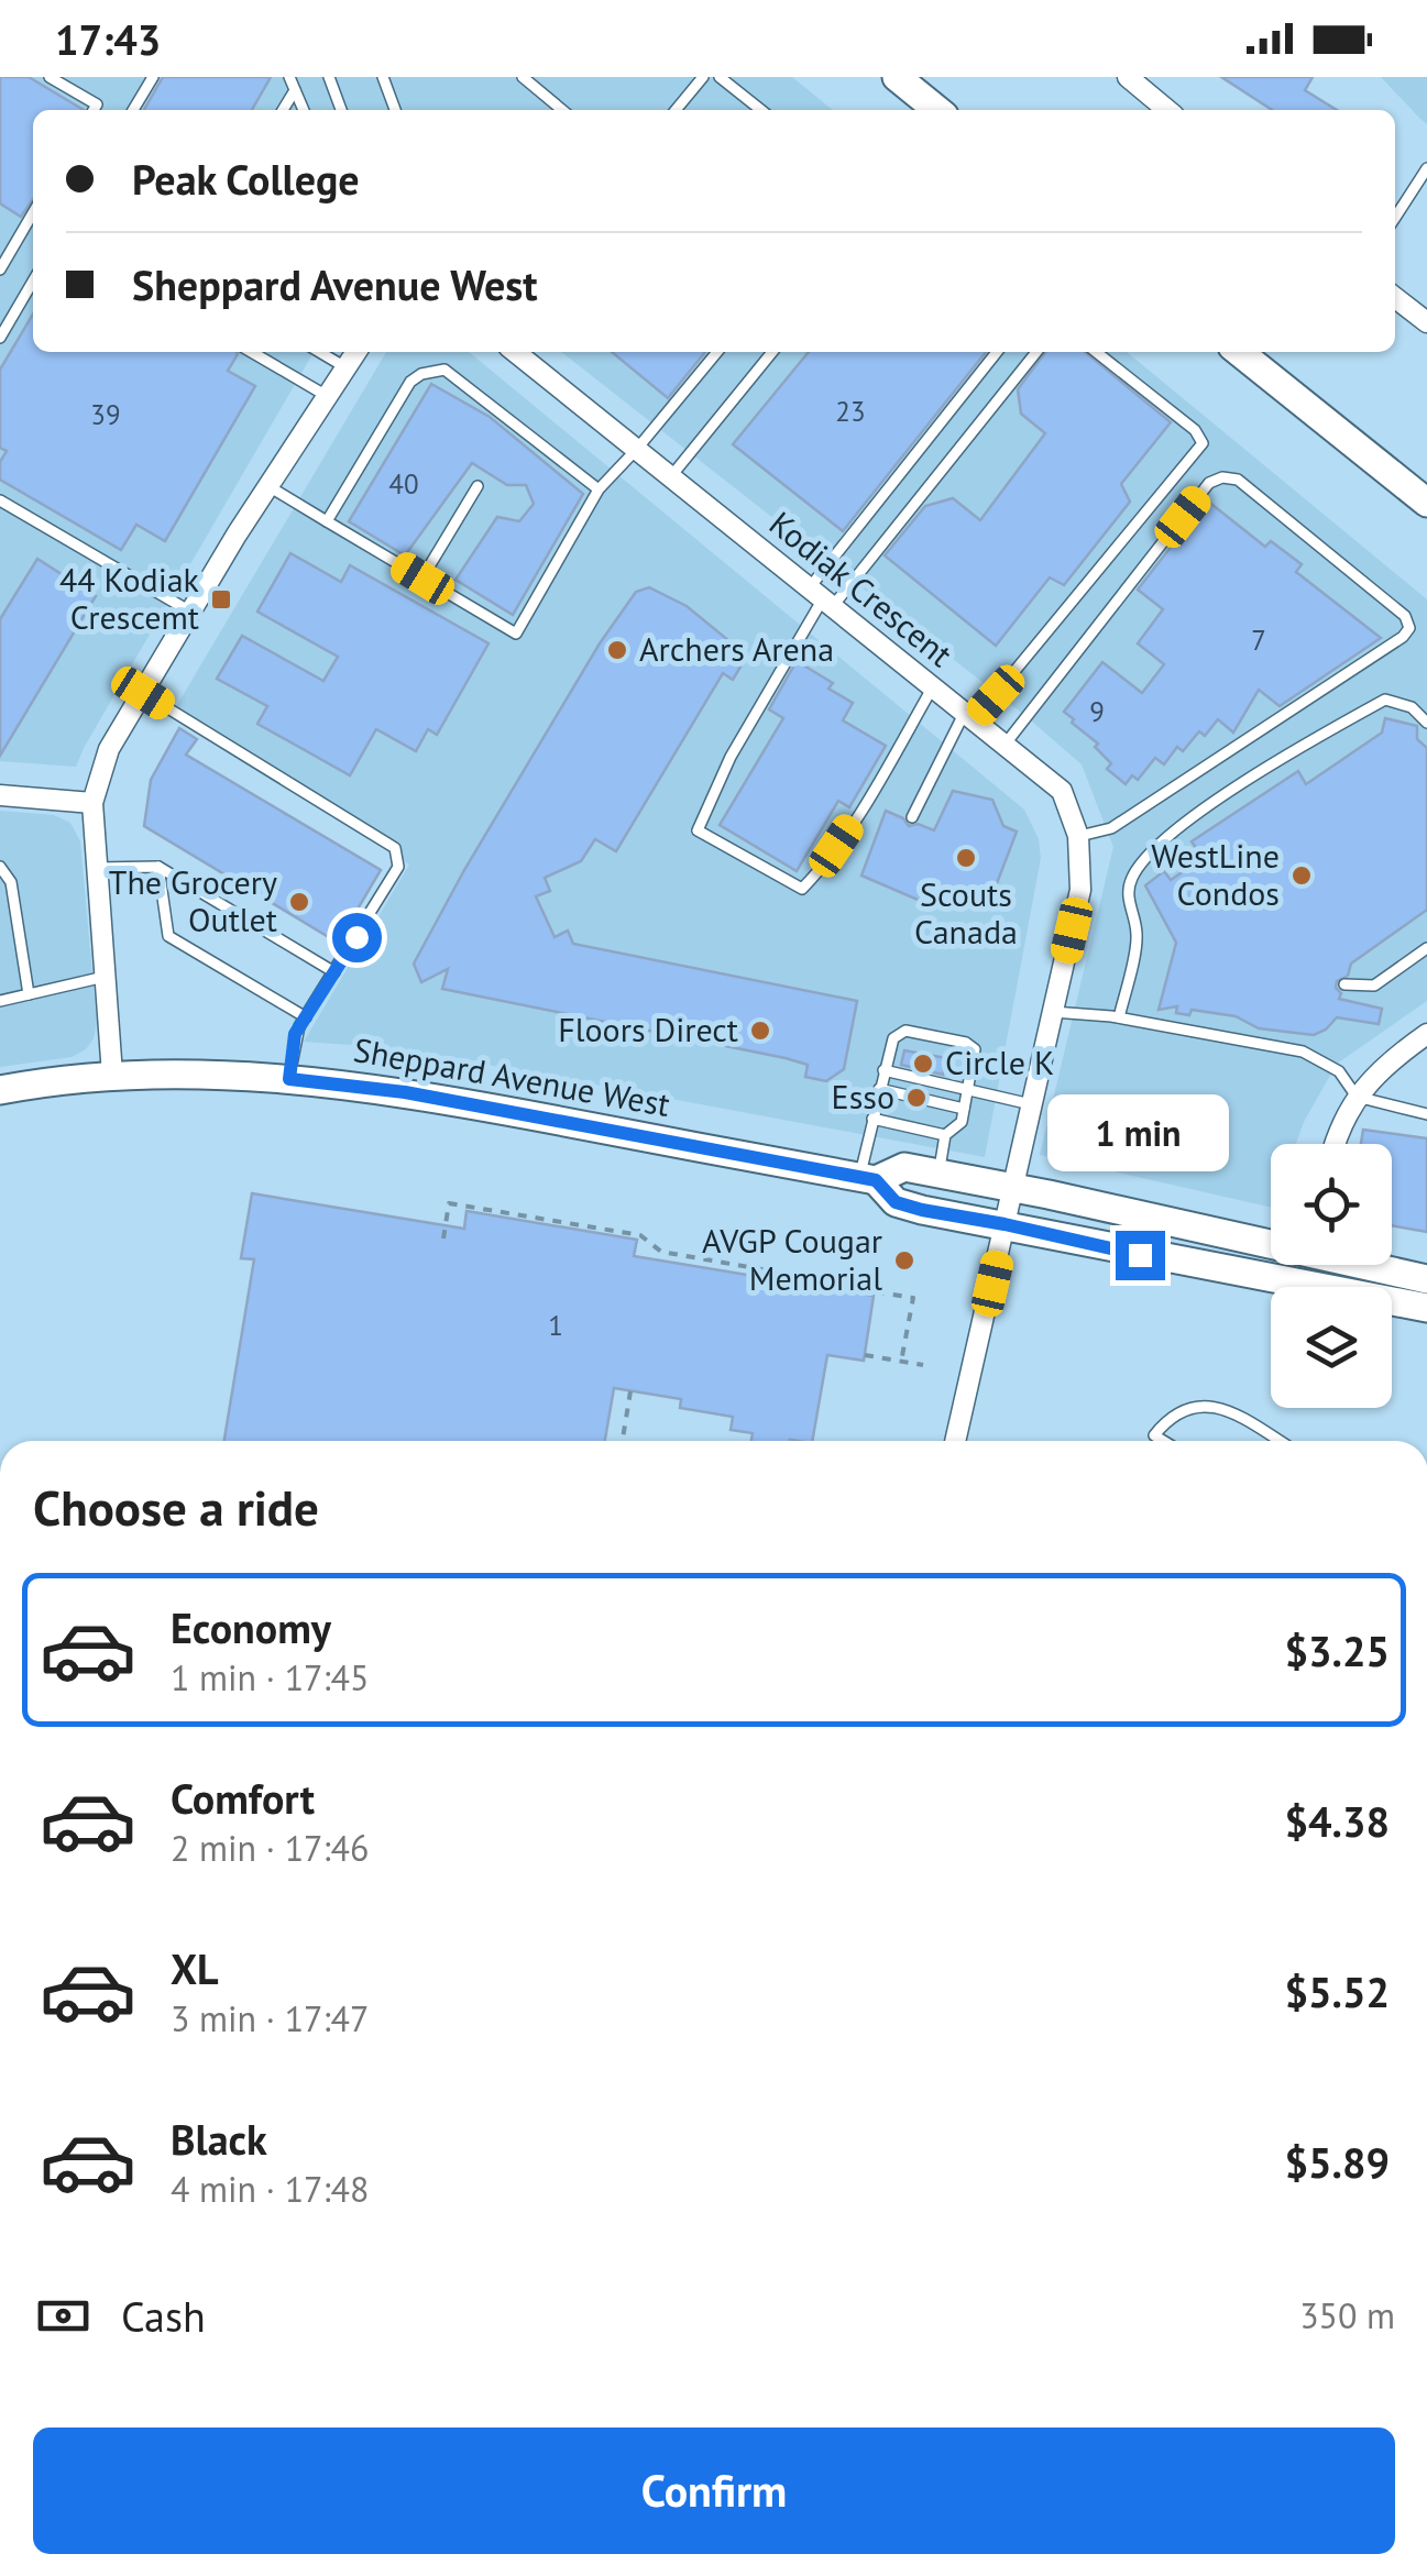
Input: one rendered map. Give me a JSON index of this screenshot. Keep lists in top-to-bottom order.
{
  "streets": {
    "main road": ["Sheppard Avenue West"],
    "street": ["Kodiak Crescent"]
  },
  "crossings": [
    ["Kodiak Crescent", "Sheppard Avenue West"]
  ],
  "places": {
    "transit": ["44 Kodiak Crescemt"],
    "other": [
      "Archers Arena",
      "Scouts Canada",
      "WestLine Condos",
      "The Grocery Outlet",
      "Floors Direct",
      "Circle K",
      "Esso",
      "AVGP Cougar Memorial"
    ]
  },
  "house_numbers": [
    "23",
    "39",
    "40",
    "7",
    "9",
    "1"
  ],
  "page": {
    "status": "17:43",
    "banner": ["Peak College", "Sheppard Avenue West"],
    "bubble": "1 min",
    "heading": "Choose a ride",
    "list": [
      {
        "name": "Economy",
        "note": "1 min · 17:45",
        "value": "$3.25"
      },
      {
        "name": "Comfort",
        "note": "2 min · 17:46",
        "value": "$4.38"
      },
      {
        "name": "XL",
        "note": "3 min · 17:47",
        "value": "$5.52"
      },
      {
        "name": "Black",
        "note": "4 min · 17:48",
        "value": "$5.89"
      }
    ],
    "pay": ["Cash", "350 m"],
    "buttons": "Confirm"
  }
}
